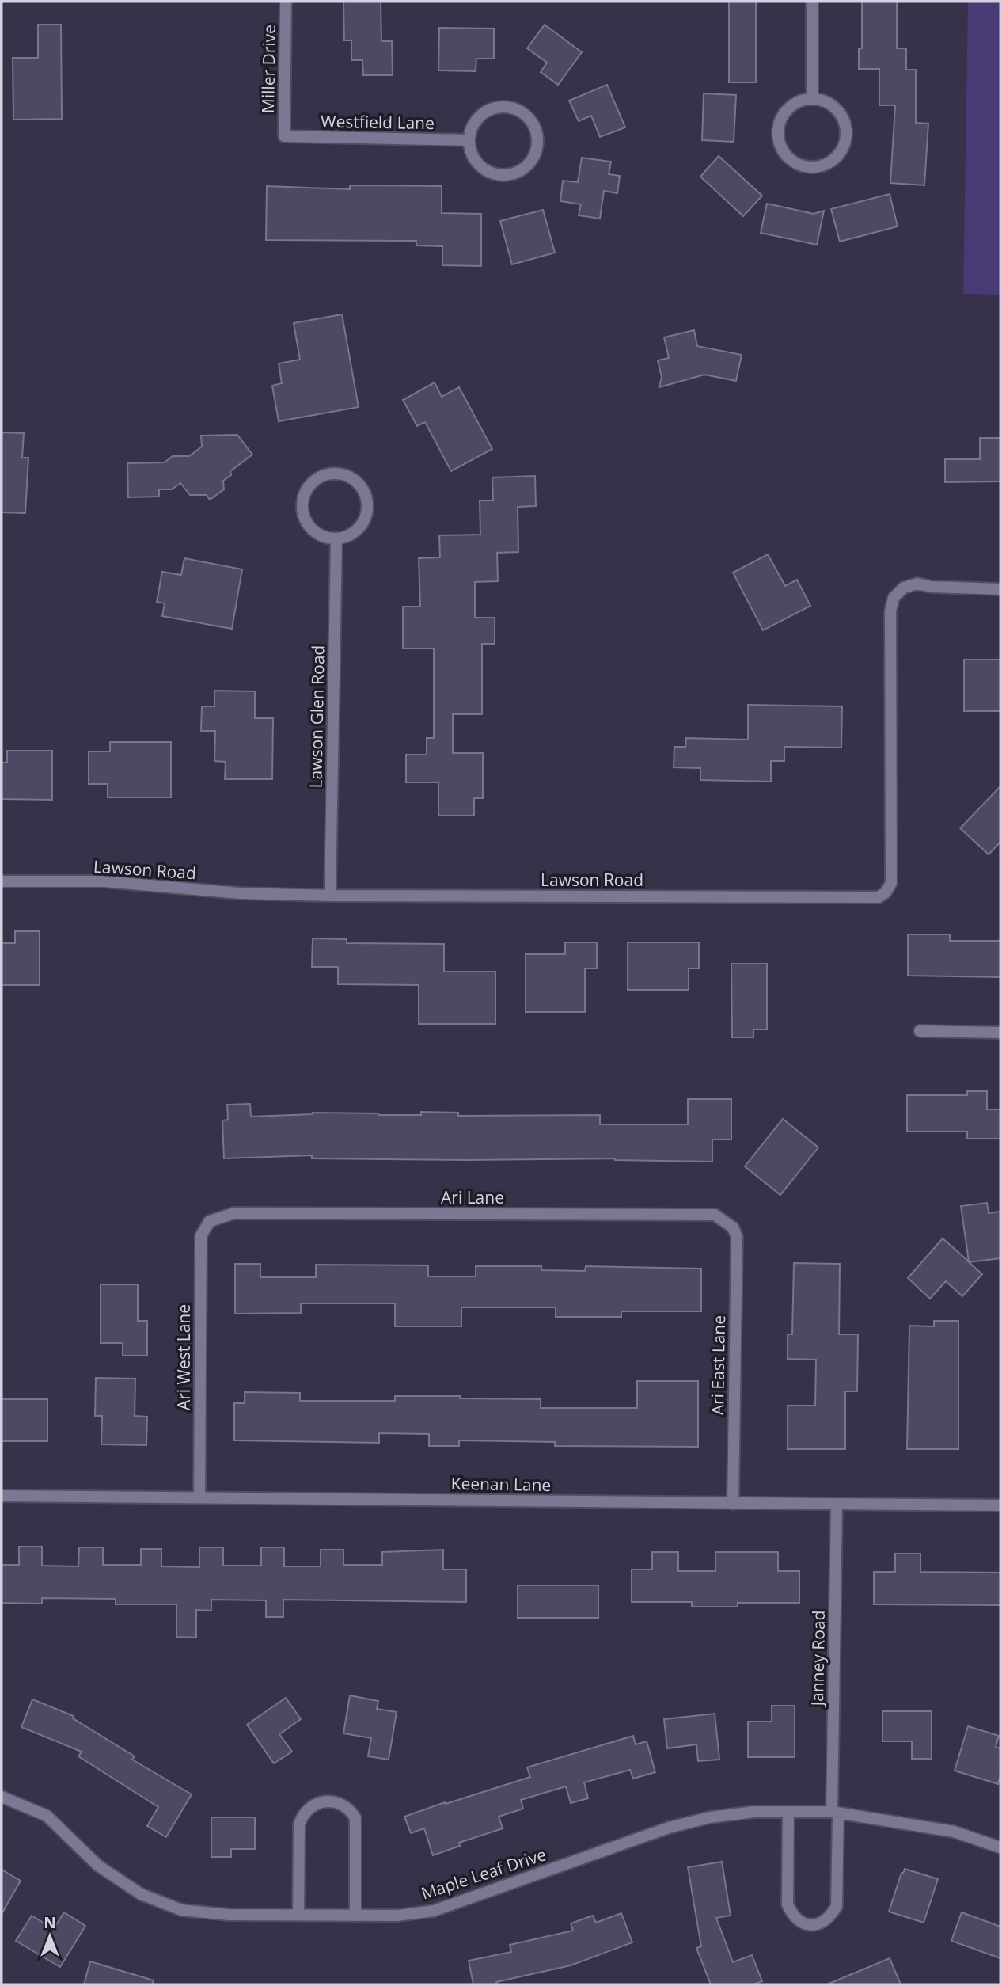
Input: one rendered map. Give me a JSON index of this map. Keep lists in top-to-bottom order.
{
  "streets": {
    "street": [
      "Miller Drive",
      "Westfield Lane",
      "Lawson Glen Road",
      "Lawson Road",
      "Ari Lane",
      "Ari West Lane",
      "Ari East Lane",
      "Keenan Lane",
      "Janney Road",
      "Maple Leaf Drive"
    ]
  },
  "crossings": [
    ["Miller Drive", "Westfield Lane"],
    ["Lawson Glen Road", "Lawson Road"],
    ["Ari Lane", "Ari West Lane"],
    ["Ari Lane", "Ari East Lane"],
    ["Ari West Lane", "Keenan Lane"],
    ["Ari East Lane", "Keenan Lane"],
    ["Keenan Lane", "Janney Road"],
    ["Janney Road", "Maple Leaf Drive"]
  ],
  "north": "top"
}
